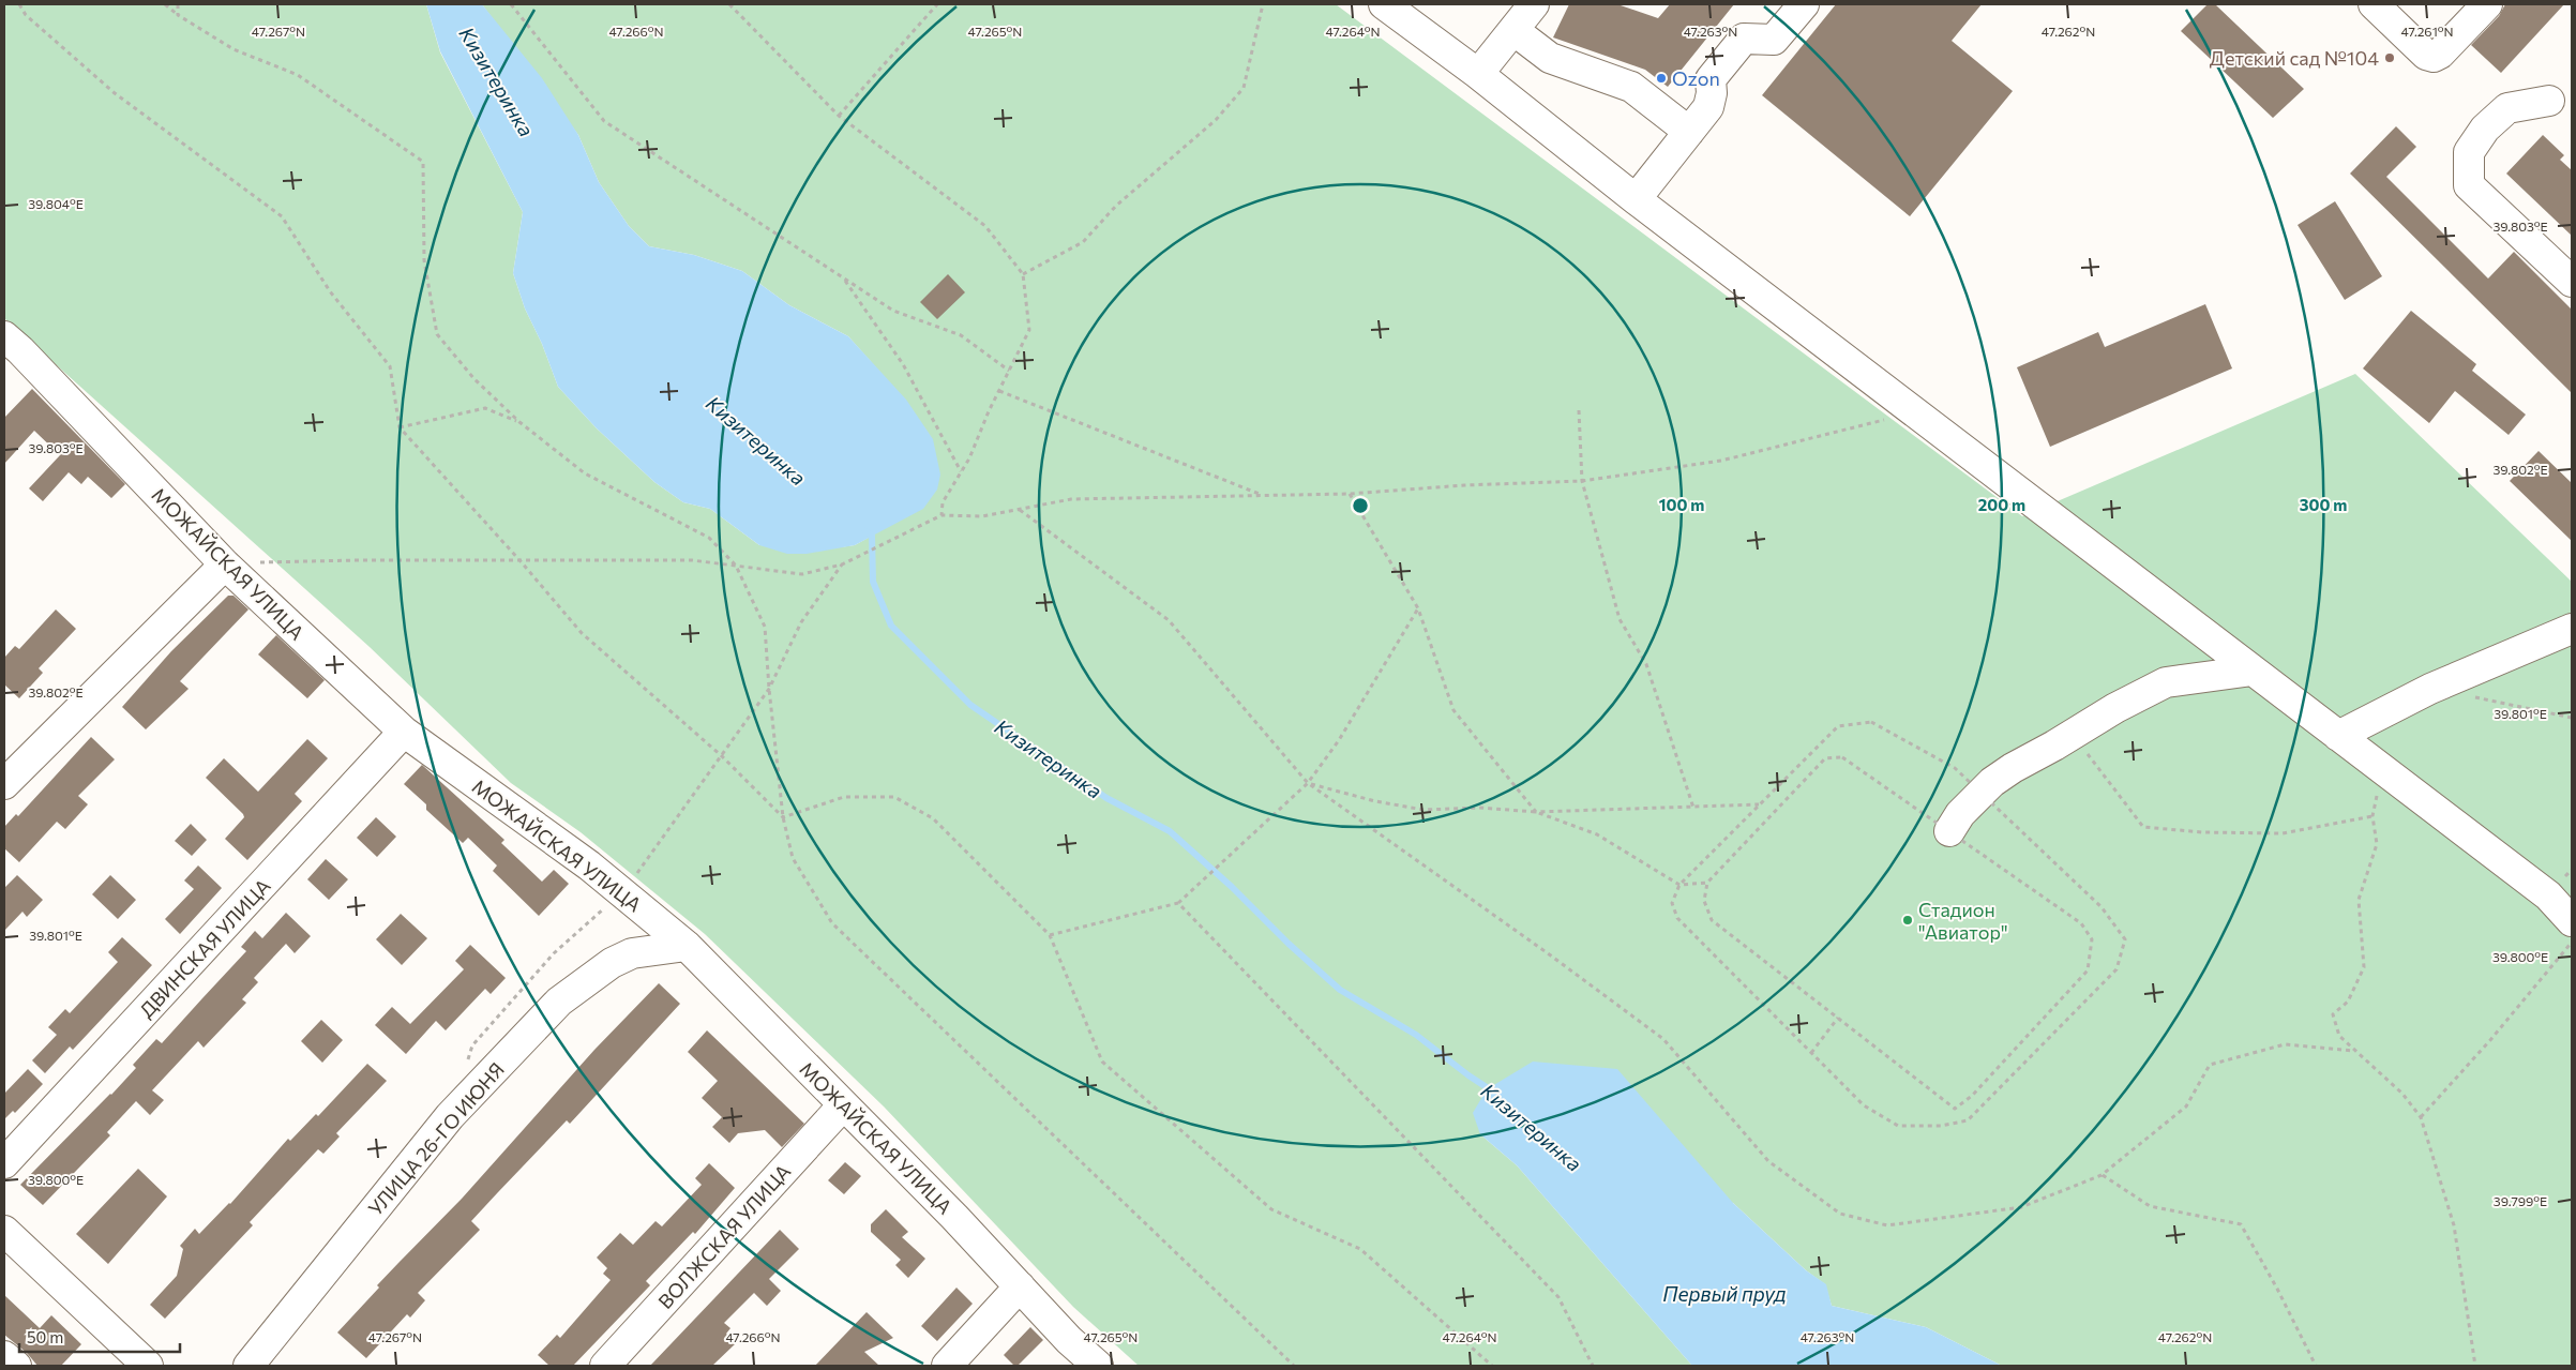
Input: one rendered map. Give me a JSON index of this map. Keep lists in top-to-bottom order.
{
  "streets": {
    "street": [
      "МОЖАЙСКАЯ УЛИЦА",
      "ДВИНСКАЯ УЛИЦА",
      "УЛИЦА 26-ГО ИЮНЯ",
      "ВОЛЖСКАЯ УЛИЦА"
    ]
  },
  "crossings": [
    ["МОЖАЙСКАЯ УЛИЦА", "ДВИНСКАЯ УЛИЦА"],
    ["МОЖАЙСКАЯ УЛИЦА", "УЛИЦА 26-ГО ИЮНЯ"],
    ["МОЖАЙСКАЯ УЛИЦА", "ВОЛЖСКАЯ УЛИЦА"]
  ],
  "water": ["Кизитеринка", "Первый пруд"],
  "places": ["Детский сад №104", "Ozon", "Стадион \"Авиатор\""],
  "scale_bar": "50 m",
  "coordinates": [
    "47.267°N",
    "47.266°N",
    "47.265°N",
    "47.264°N",
    "47.263°N",
    "47.262°N",
    "47.261°N",
    "39.804°E",
    "39.803°E",
    "39.802°E",
    "39.801°E",
    "39.800°E",
    "39.799°E"
  ],
  "rings": ["100 m", "200 m", "300 m"]
}
